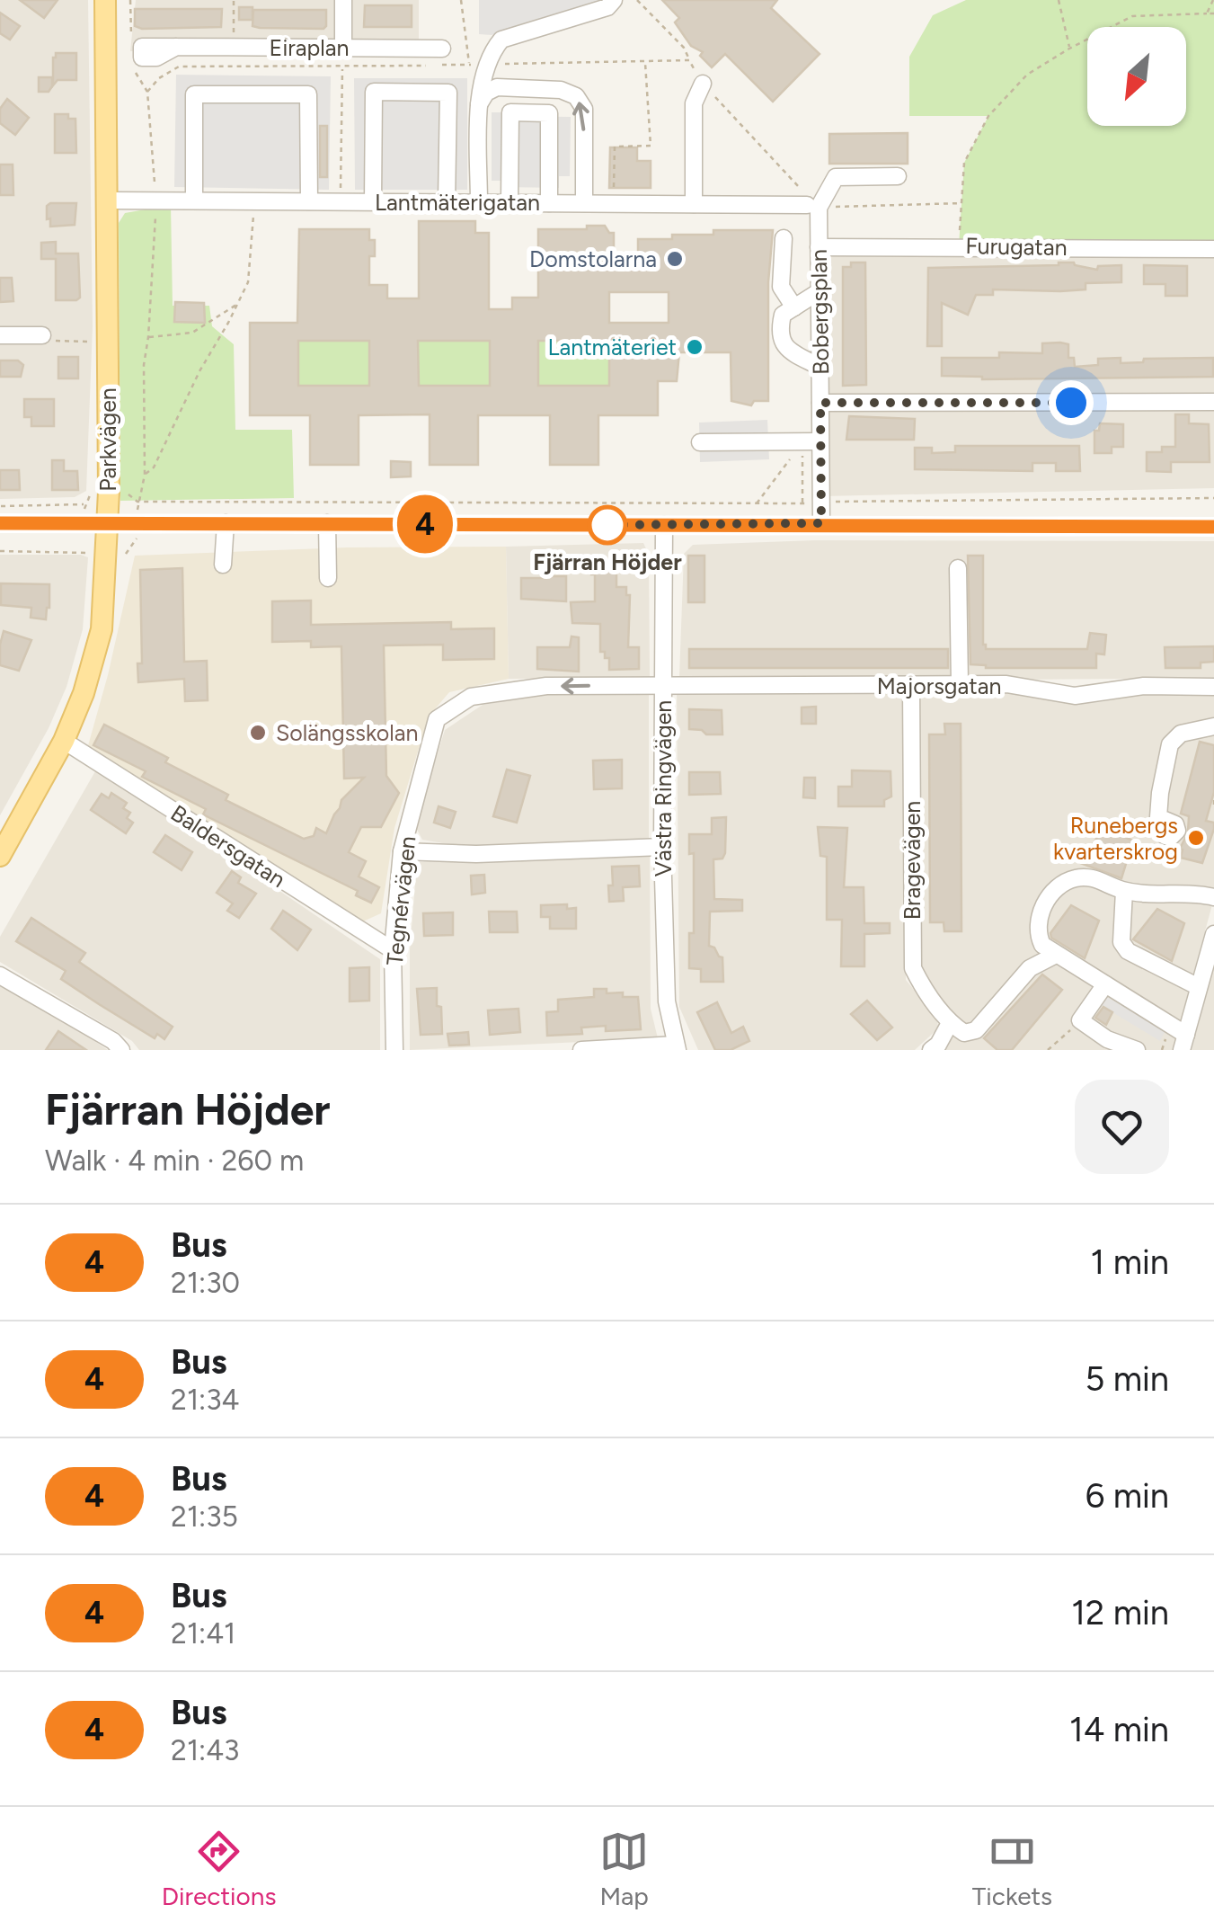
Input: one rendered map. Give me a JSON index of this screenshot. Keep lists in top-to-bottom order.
{
  "streets": {
    "main road": ["Parkvägen"],
    "street": [
      "Eiraplan",
      "Lantmäterigatan",
      "Furugatan",
      "Bobergsplan",
      "Majorsgatan",
      "Västra Ringvägen",
      "Baldersgatan",
      "Bragevägen",
      "Tegnérvägen"
    ]
  },
  "crossings": [
    ["Lantmäterigatan", "Bobergsplan"],
    ["Lantmäterigatan", "Parkvägen"],
    ["Furugatan", "Bobergsplan"],
    ["Parkvägen", "Baldersgatan"],
    ["Majorsgatan", "Västra Ringvägen"],
    ["Majorsgatan", "Bragevägen"],
    ["Majorsgatan", "Tegnérvägen"],
    ["Västra Ringvägen", "Tegnérvägen"],
    ["Baldersgatan", "Tegnérvägen"]
  ],
  "one_way": ["Tegnérvägen"],
  "places": [
    "Domstolarna",
    "Lantmäteriet",
    "Fjärran Höjder",
    "Solängsskolan",
    "Runebergs kvarterskrog"
  ],
  "lines": ["bus line 4"],
  "north": "bottom left",
  "page": {
    "on_map": "4",
    "heading": ["Fjärran Höjder", "Walk · 4 min · 260 m"],
    "list": [
      {
        "mark": "4",
        "name": "Bus",
        "note": "21:30",
        "value": "1 min"
      },
      {
        "mark": "4",
        "name": "Bus",
        "note": "21:34",
        "value": "5 min"
      },
      {
        "mark": "4",
        "name": "Bus",
        "note": "21:35",
        "value": "6 min"
      },
      {
        "mark": "4",
        "name": "Bus",
        "note": "21:41",
        "value": "12 min"
      },
      {
        "mark": "4",
        "name": "Bus",
        "note": "21:43",
        "value": "14 min"
      }
    ],
    "tabs": ["Directions", "Map", "Tickets"]
  }
}
